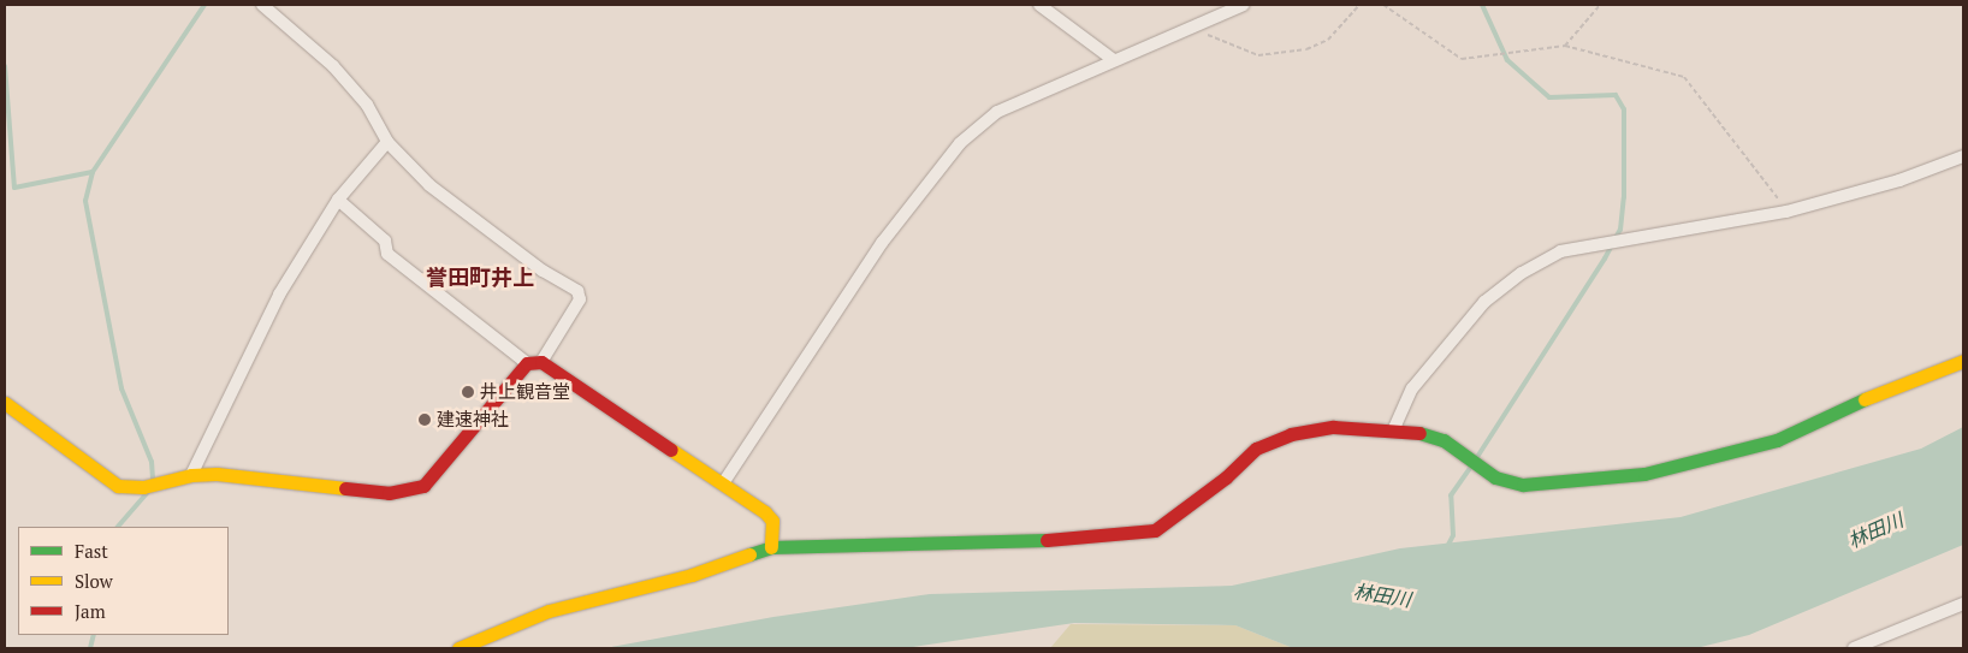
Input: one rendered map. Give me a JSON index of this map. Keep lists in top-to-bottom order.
{
  "districts": ["誉田町井上"],
  "water": ["林田川"],
  "places": ["井上観音堂", "建速神社"],
  "legend": ["Fast", "Slow", "Jam"]
}
